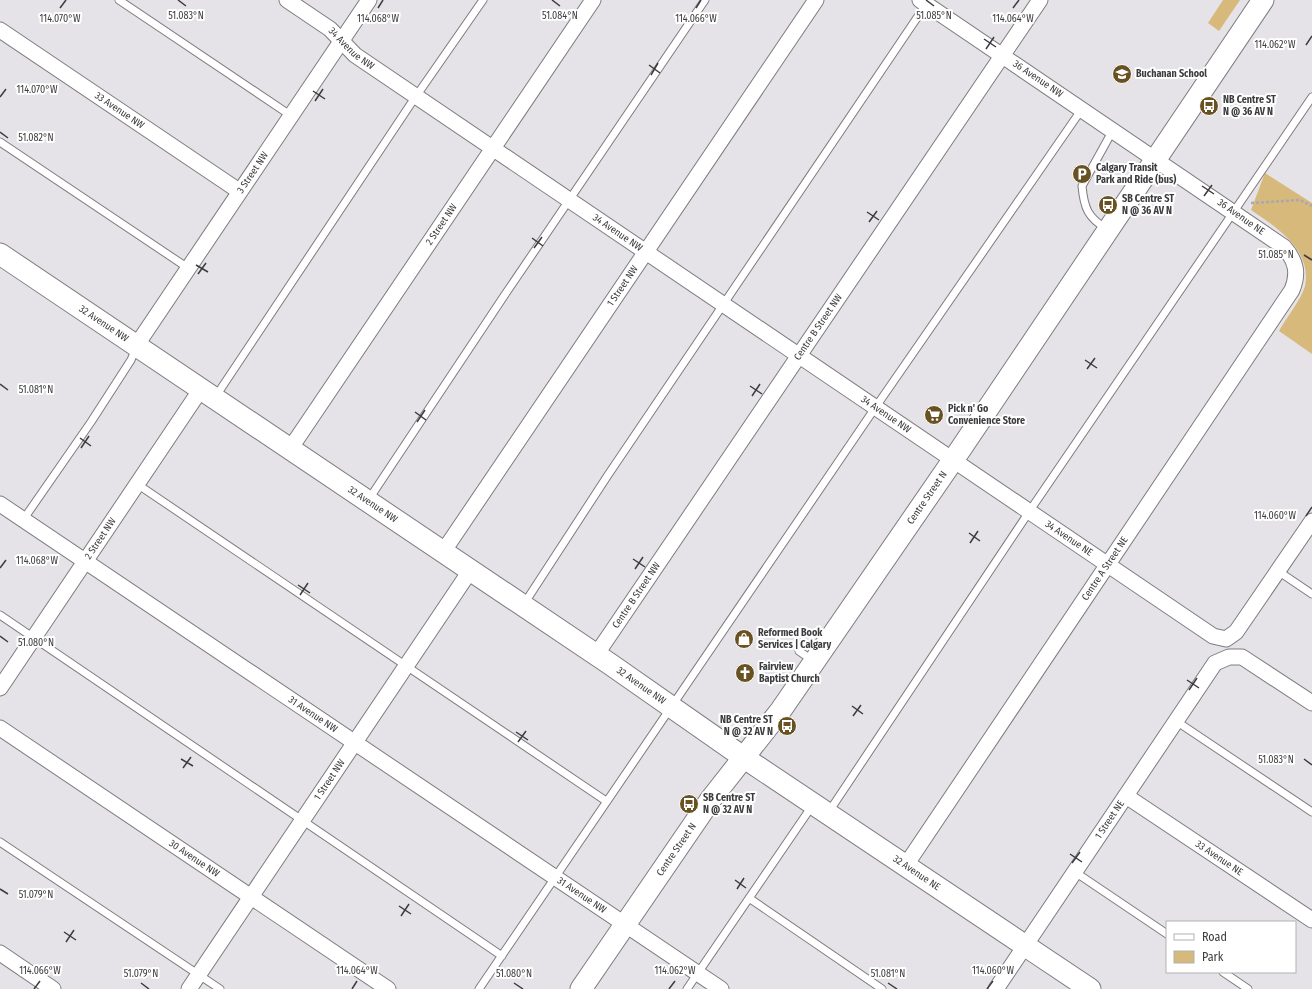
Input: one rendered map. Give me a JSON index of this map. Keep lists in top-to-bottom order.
{
  "streets": {
    "street": [
      "34 Avenue NW",
      "36 Avenue NW",
      "33 Avenue NW",
      "3 Street NW",
      "36 Avenue NE",
      "2 Street NW",
      "1 Street NW",
      "32 Avenue NW",
      "Centre B Street NW",
      "Centre Street N",
      "34 Avenue NE",
      "Centre A Street NE",
      "31 Avenue NW",
      "1 Street NE",
      "30 Avenue NW",
      "33 Avenue NE",
      "32 Avenue NE"
    ]
  },
  "crossings": [
    ["34 Avenue NW", "3 Street NW"],
    ["34 Avenue NW", "2 Street NW"],
    ["34 Avenue NW", "1 Street NW"],
    ["34 Avenue NW", "Centre B Street NW"],
    ["34 Avenue NW", "Centre Street N"],
    ["34 Avenue NW", "34 Avenue NE"],
    ["36 Avenue NW", "36 Avenue NE"],
    ["36 Avenue NW", "Centre B Street NW"],
    ["36 Avenue NW", "Centre Street N"],
    ["33 Avenue NW", "3 Street NW"],
    ["3 Street NW", "32 Avenue NW"],
    ["36 Avenue NE", "Centre Street N"],
    ["36 Avenue NE", "Centre A Street NE"],
    ["2 Street NW", "32 Avenue NW"],
    ["2 Street NW", "31 Avenue NW"],
    ["1 Street NW", "32 Avenue NW"],
    ["1 Street NW", "31 Avenue NW"],
    ["1 Street NW", "30 Avenue NW"],
    ["32 Avenue NW", "Centre B Street NW"],
    ["32 Avenue NW", "Centre Street N"],
    ["32 Avenue NW", "32 Avenue NE"],
    ["Centre Street N", "34 Avenue NE"],
    ["Centre Street N", "31 Avenue NW"],
    ["Centre Street N", "32 Avenue NE"],
    ["34 Avenue NE", "Centre A Street NE"],
    ["Centre A Street NE", "32 Avenue NE"],
    ["1 Street NE", "33 Avenue NE"],
    ["1 Street NE", "32 Avenue NE"]
  ],
  "places": {
    "school or university": ["Buchanan School"],
    "bus stop": [
      "NB Centre ST N @ 36 AV N",
      "SB Centre ST N @ 36 AV N",
      "NB Centre ST N @ 32 AV N",
      "SB Centre ST N @ 32 AV N"
    ],
    "parking": ["Calgary Transit Park and Ride (bus)"],
    "supermarket": ["Pick n' Go Convenience Store"],
    "shop": ["Reformed Book Services | Calgary"],
    "church": ["Fairview Baptist Church"]
  },
  "legend": ["Road", "Park"],
  "coordinates": [
    "51.085°N",
    "51.083°N",
    "51.084°N",
    "114.070°W",
    "114.068°W",
    "114.066°W",
    "114.064°W",
    "114.062°W",
    "51.082°N",
    "51.081°N",
    "114.060°W",
    "51.080°N",
    "51.079°N"
  ]
}
